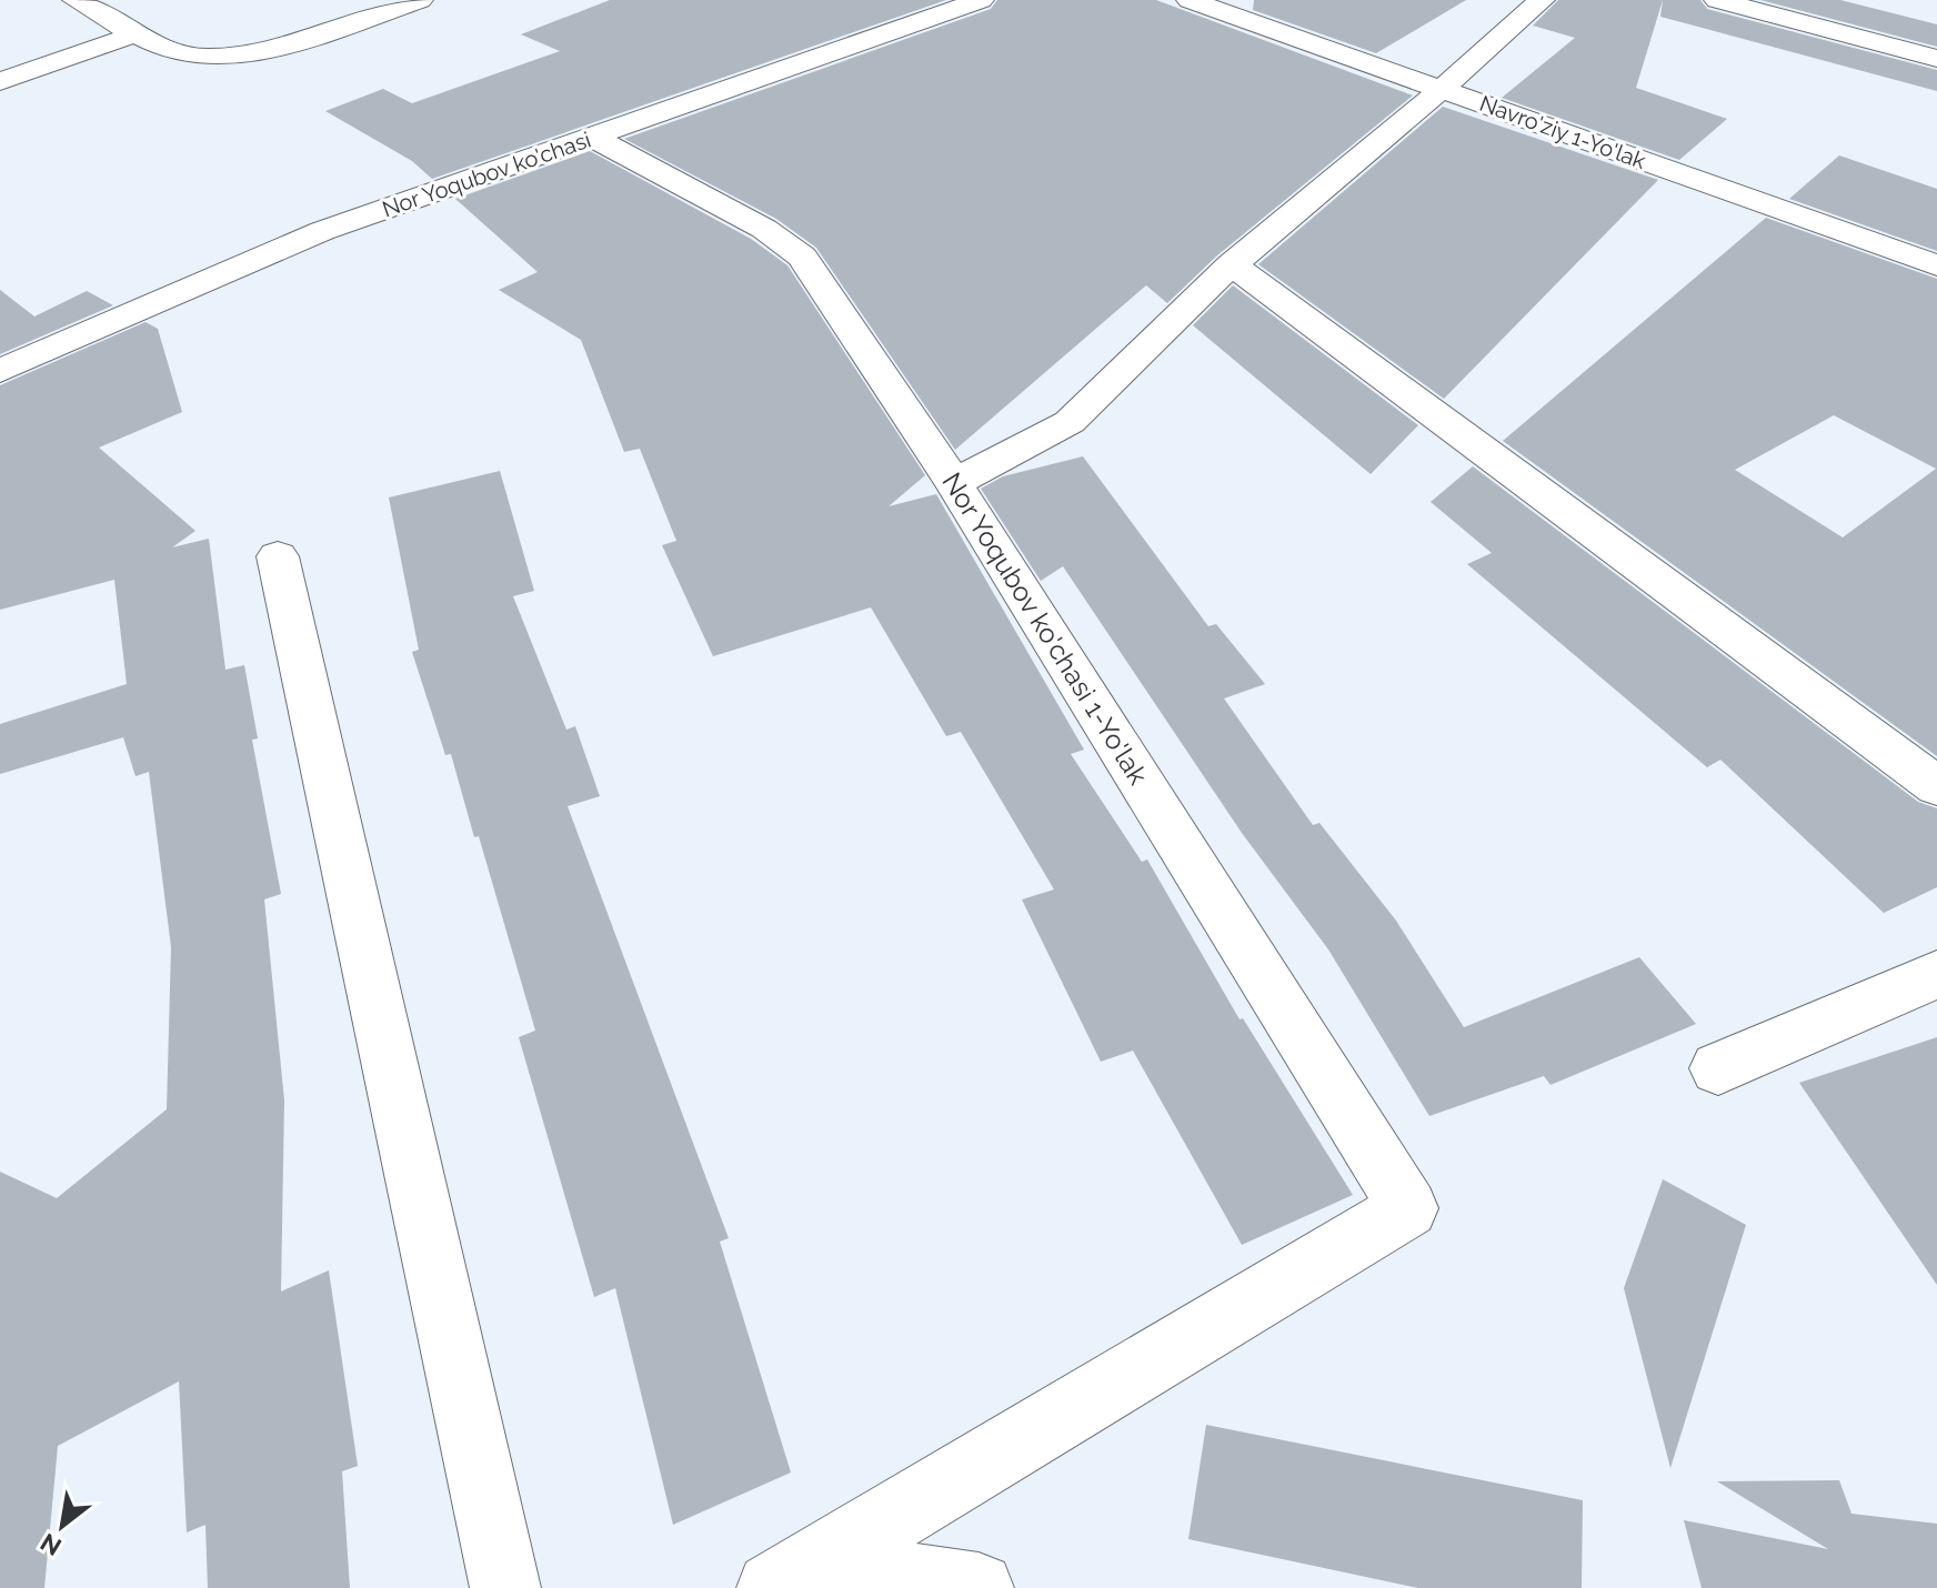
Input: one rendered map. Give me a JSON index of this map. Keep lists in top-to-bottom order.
{
  "streets": {
    "street": ["Navro'ziy 1-Yo'lak", "Nor Yoqubov ko'chasi", "Nor Yoqubov ko'chasi 1-Yo'lak"]
  },
  "crossings": [
    ["Nor Yoqubov ko'chasi", "Nor Yoqubov ko'chasi 1-Yo'lak"]
  ],
  "north": "bottom left"
}
